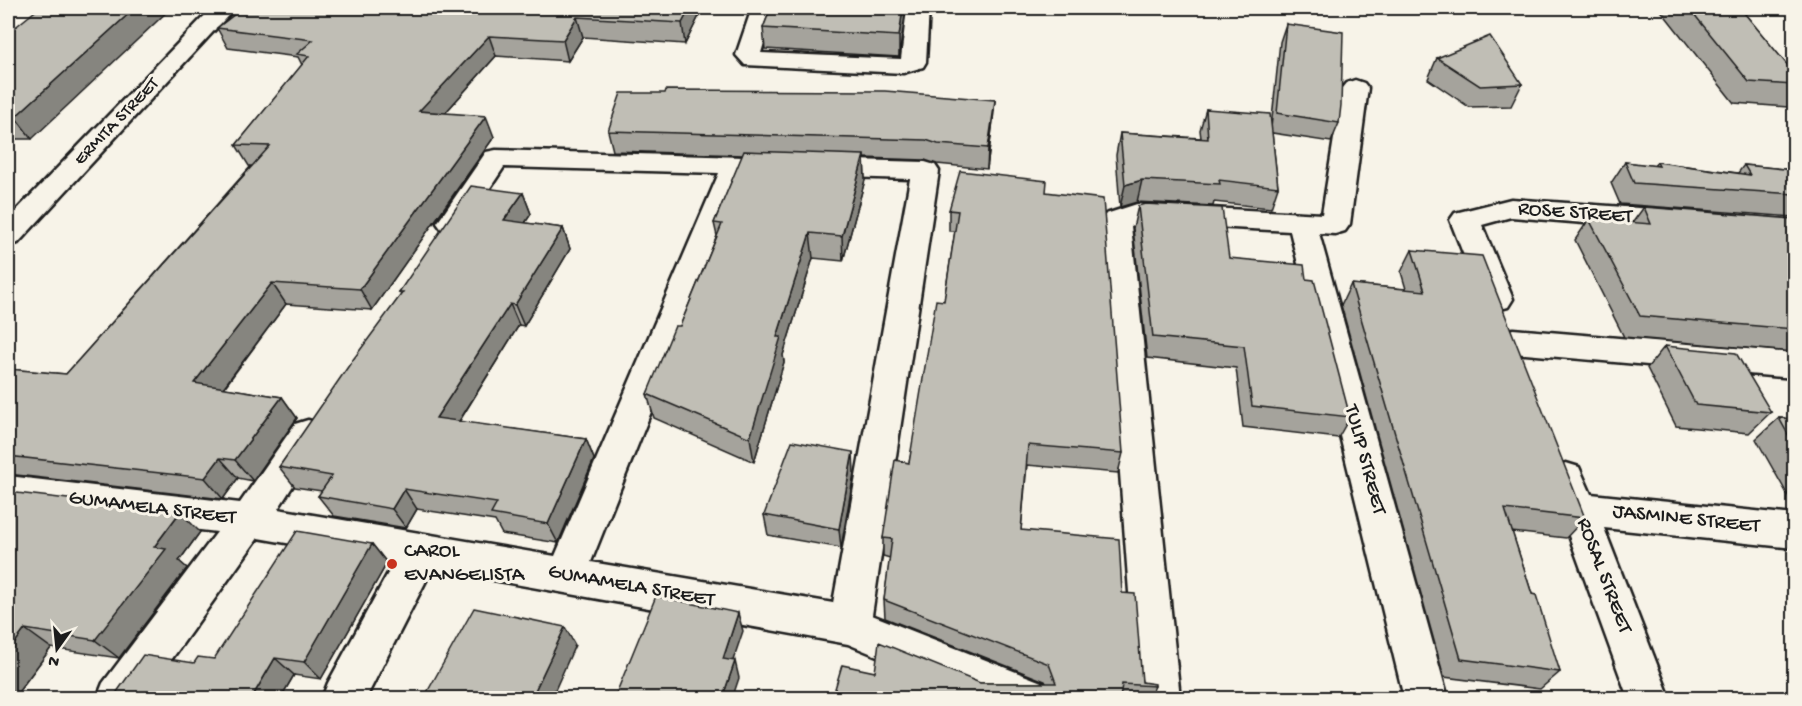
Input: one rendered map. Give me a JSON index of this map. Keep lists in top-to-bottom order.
{
  "streets": {
    "street": [
      "ERMITA STREET",
      "ROSE STREET",
      "TULIP STREET",
      "GUMAMELA STREET",
      "JASMINE STREET",
      "ROSAL STREET"
    ]
  },
  "crossings": [
    ["JASMINE STREET", "ROSAL STREET"]
  ],
  "places": ["CAROL EVANGELISTA"],
  "north": "bottom"
}
